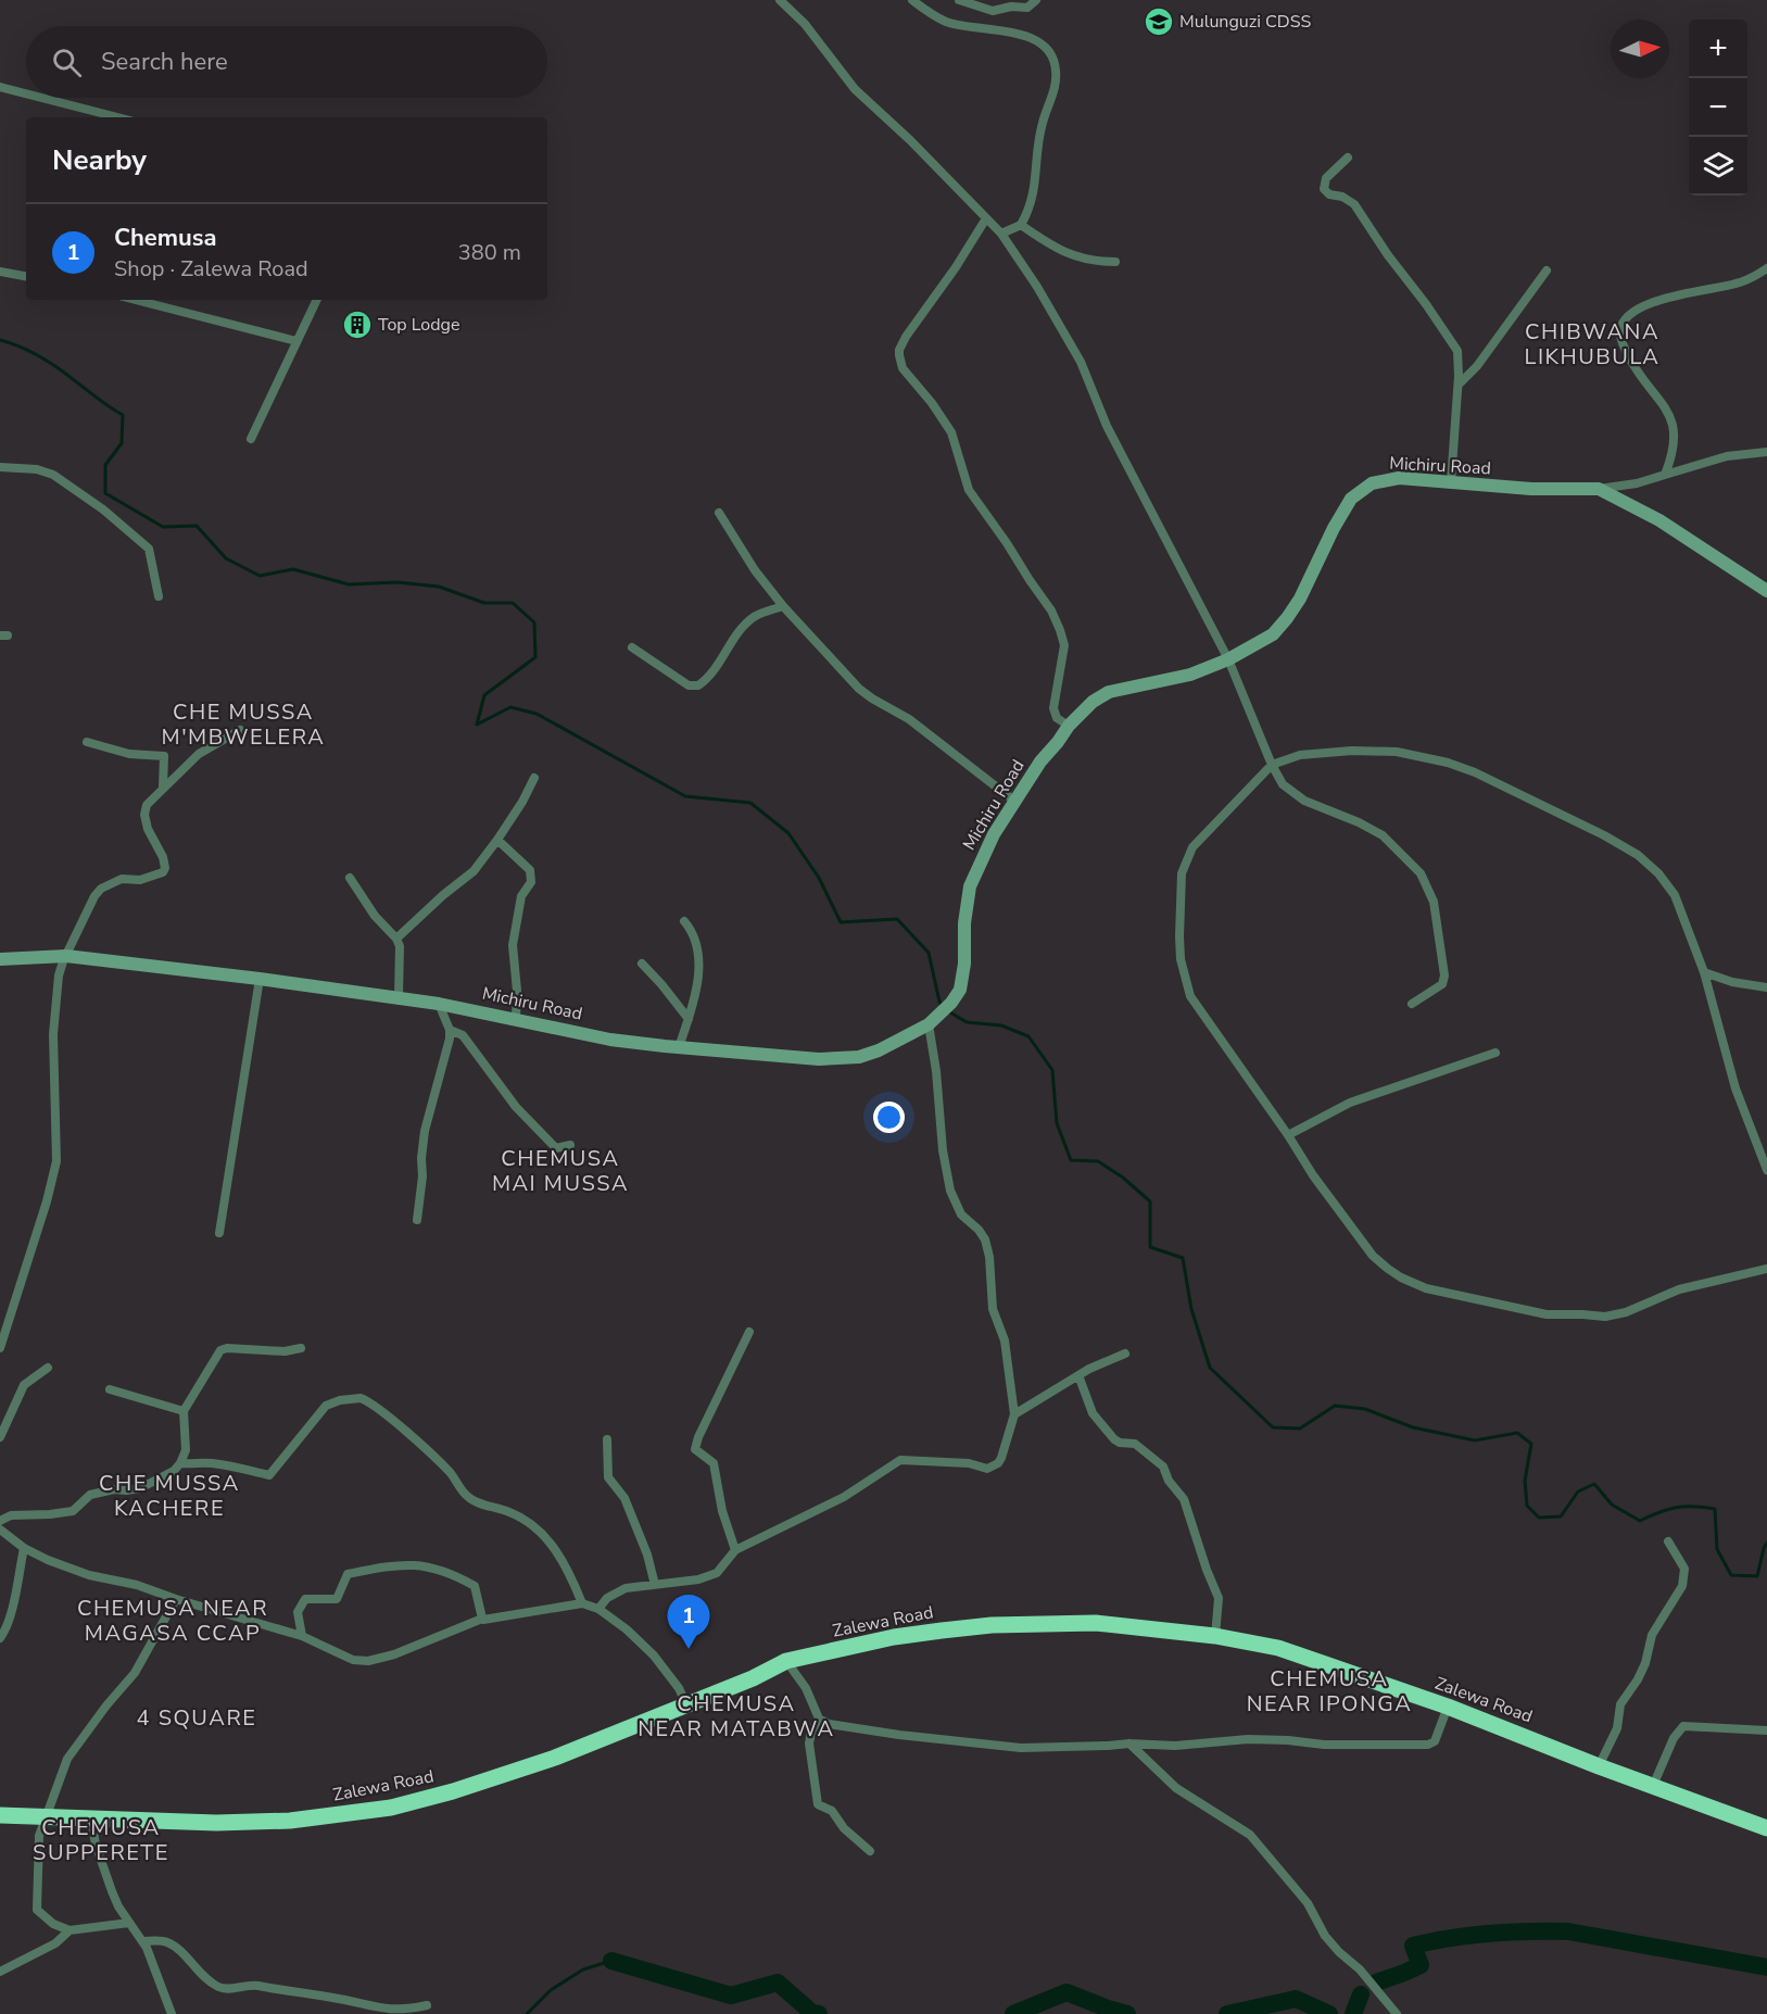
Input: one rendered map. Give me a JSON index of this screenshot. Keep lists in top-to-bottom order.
{
  "streets": {
    "highway": ["Zalewa Road"],
    "street": ["Michiru Road"]
  },
  "districts": [
    "CHIBWANA LIKHUBULA",
    "CHE MUSSA M'MBWELERA",
    "CHEMUSA MAI MUSSA",
    "CHE MUSSA KACHERE",
    "CHEMUSA NEAR MAGASA CCAP",
    "CHEMUSA NEAR IPONGA",
    "CHEMUSA NEAR MATABWA",
    "4 SQUARE",
    "CHEMUSA SUPPERETE"
  ],
  "places": {
    "school or university": ["Mulunguzi CDSS"],
    "building": ["Top Lodge"]
  },
  "north": "right",
  "page": {
    "map_buttons": ["+", "−"],
    "search": "Search here",
    "heading": "Nearby",
    "list": [
      {
        "mark": "1",
        "name": "Chemusa",
        "note": "Shop · Zalewa Road",
        "value": "380 m"
      }
    ],
    "pins": "1"
  }
}
